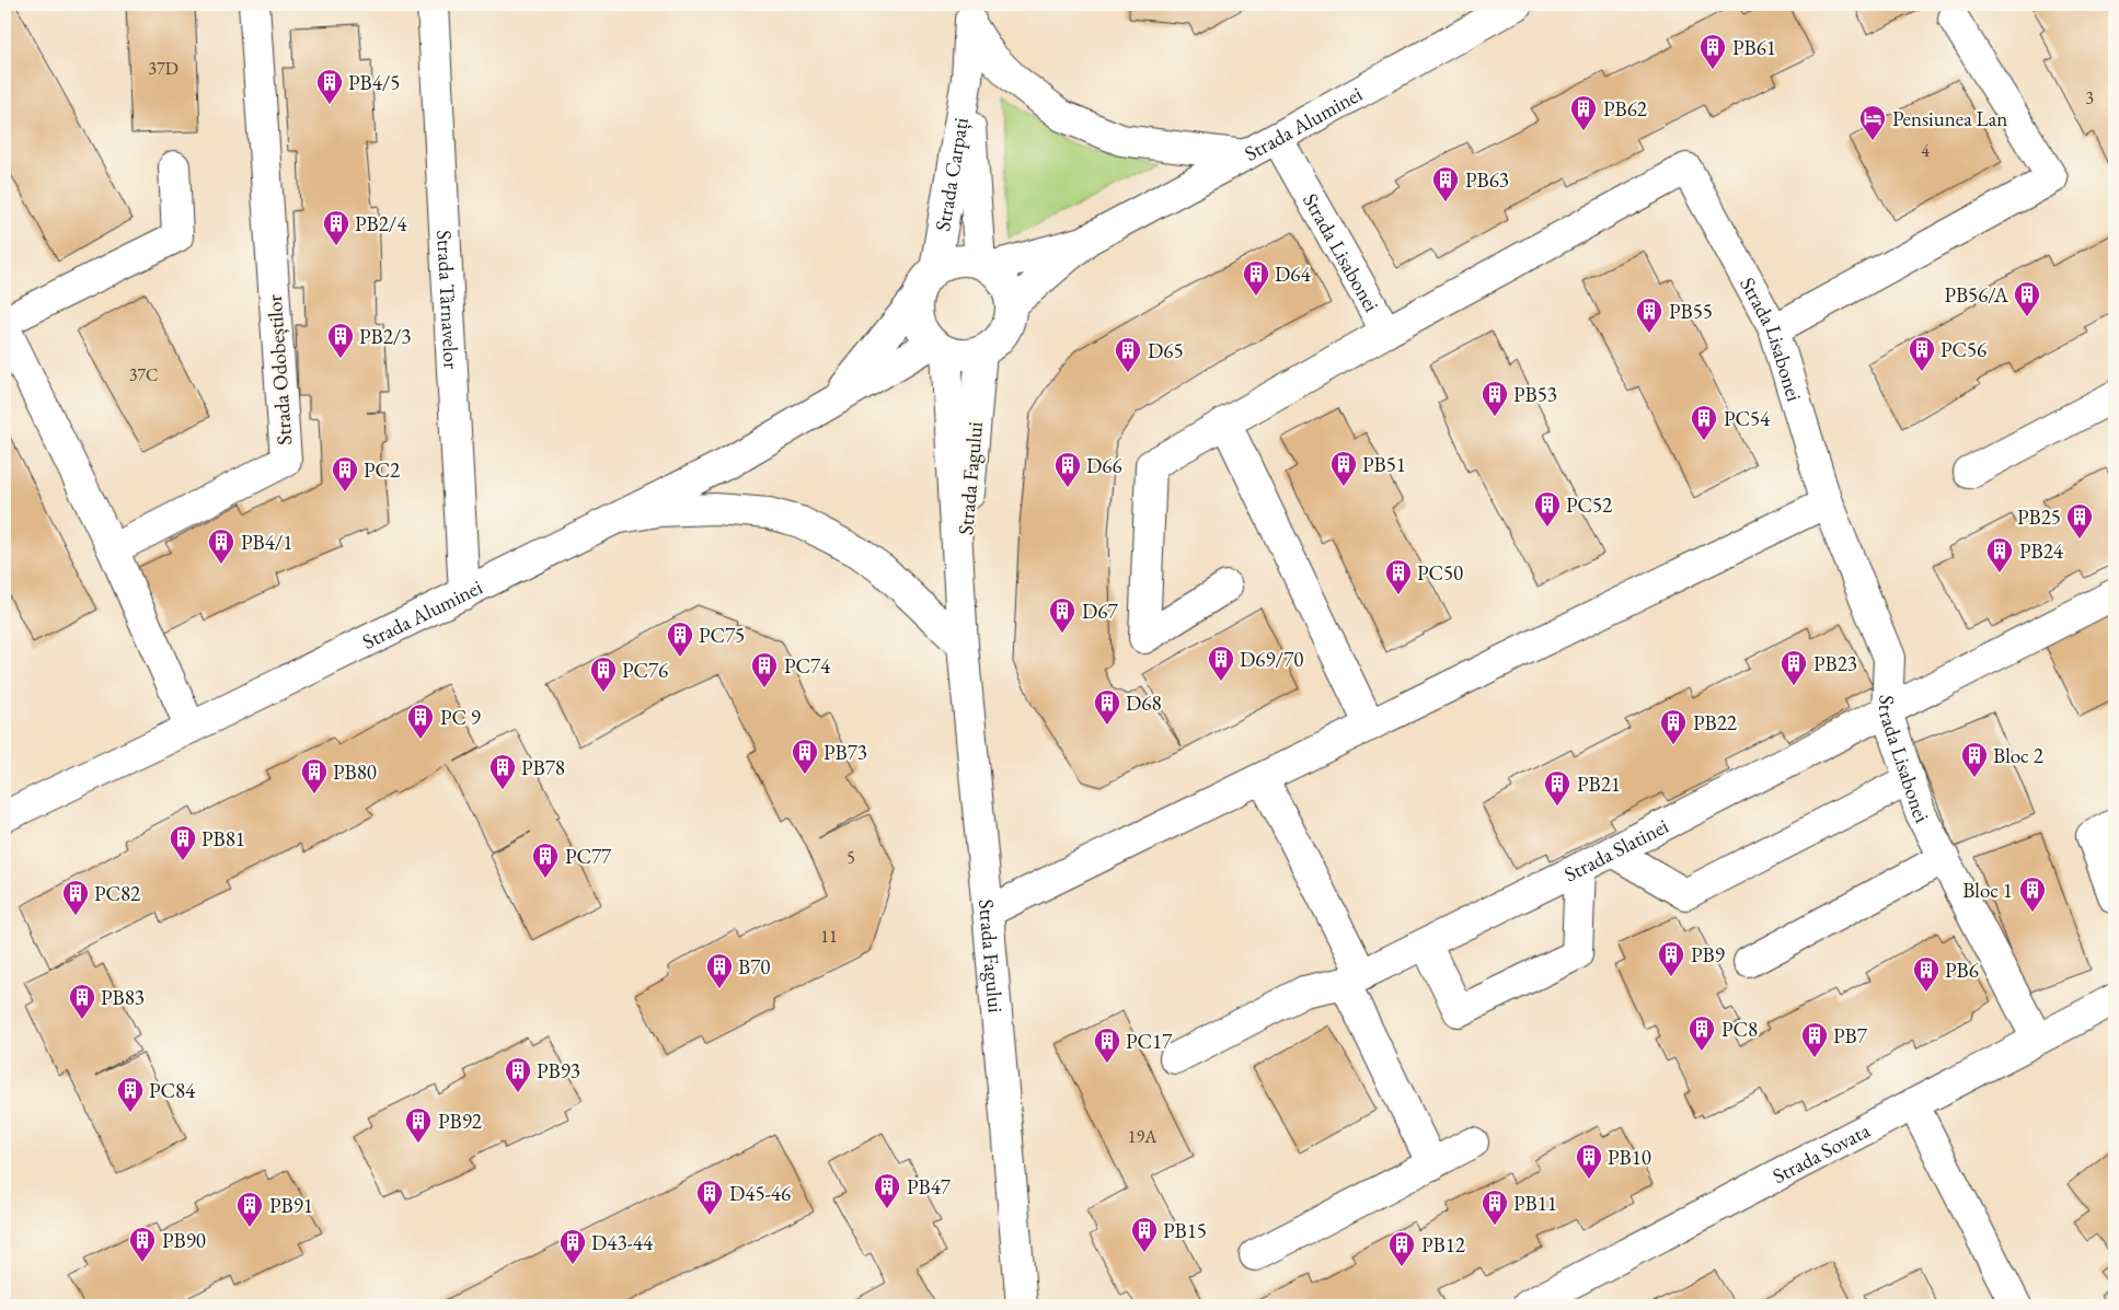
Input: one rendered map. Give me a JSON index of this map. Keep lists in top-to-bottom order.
{
  "streets": {
    "street": [
      "Strada Aluminei",
      "Strada Carpați",
      "Strada Lisabonei",
      "Strada Târnavelor",
      "Strada Odobeștilor",
      "Strada Fagului",
      "Strada Slatinei",
      "Strada Sovata"
    ]
  },
  "crossings": [
    ["Strada Aluminei", "Strada Carpați"],
    ["Strada Aluminei", "Strada Lisabonei"],
    ["Strada Aluminei", "Strada Târnavelor"],
    ["Strada Aluminei", "Strada Fagului"],
    ["Strada Carpați", "Strada Fagului"],
    ["Strada Lisabonei", "Strada Slatinei"],
    ["Strada Lisabonei", "Strada Sovata"]
  ],
  "places": {
    "building": [
      "PB61",
      "PB4/5",
      "PB62",
      "PB63",
      "PB2/4",
      "D64",
      "PB56/A",
      "PB55",
      "PB2/3",
      "PC56",
      "D65",
      "PB53",
      "PC54",
      "PB51",
      "D66",
      "PC2",
      "PC52",
      "PB25",
      "PB4/1",
      "PB24",
      "PC50",
      "D67",
      "PC75",
      "D69/70",
      "PB23",
      "PC74",
      "PC76",
      "D68",
      "PC 9",
      "PB22",
      "PB73",
      "Bloc 2",
      "PB78",
      "PB80",
      "PB21",
      "PB81",
      "PC77",
      "Bloc 1",
      "PC82",
      "PB9",
      "B70",
      "PB6",
      "PB83",
      "PC8",
      "PB7",
      "PC17",
      "PB93",
      "PC84",
      "PB92",
      "PB10",
      "PB47",
      "D45-46",
      "PB11",
      "PB91",
      "PB15",
      "PB90",
      "D43-44",
      "PB12"
    ],
    "hotel": ["Pensiunea Lan"]
  },
  "house_numbers": [
    "37D",
    "3",
    "4",
    "37C",
    "5",
    "11",
    "19A"
  ]
}
